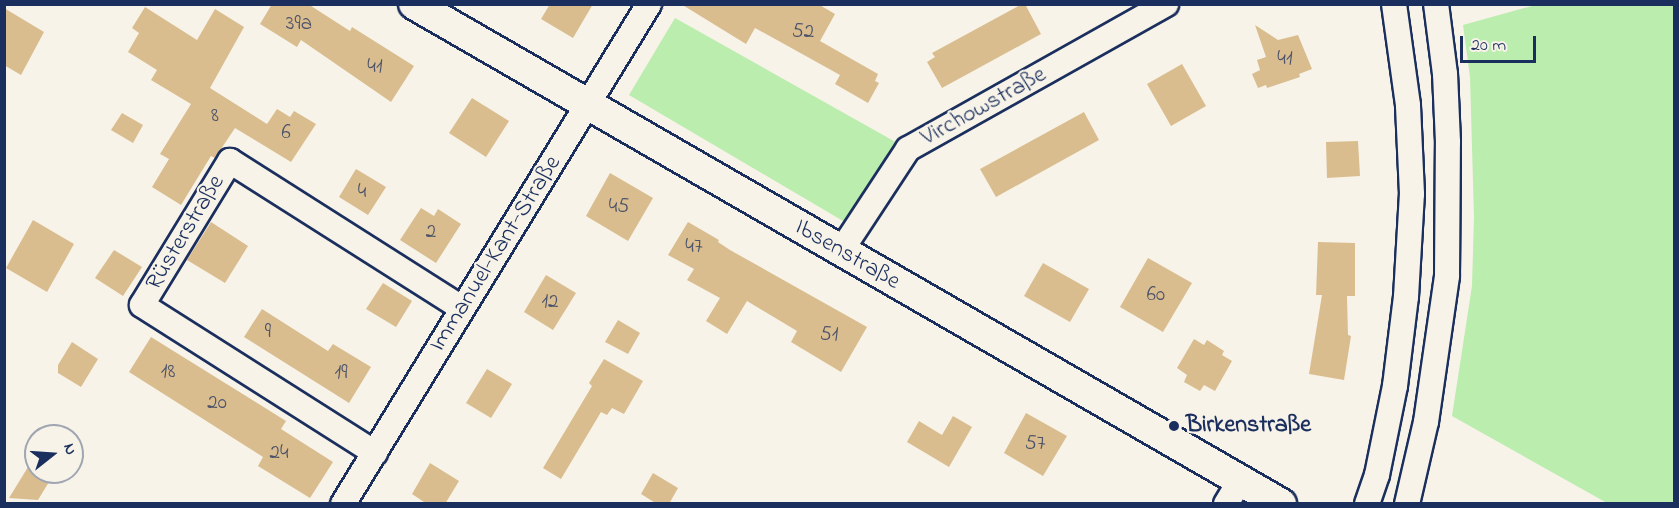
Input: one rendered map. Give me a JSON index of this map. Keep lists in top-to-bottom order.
{
  "streets": {
    "street": [
      "Virchowstraße",
      "Rüsterstraße",
      "Immanuel-Kant-Straße",
      "Ibsenstraße"
    ]
  },
  "crossings": [
    ["Virchowstraße", "Ibsenstraße"],
    ["Rüsterstraße", "Immanuel-Kant-Straße"],
    ["Immanuel-Kant-Straße", "Ibsenstraße"]
  ],
  "places": ["Birkenstraße"],
  "house_numbers": [
    "39a",
    "52",
    "41",
    "41",
    "8",
    "6",
    "4",
    "45",
    "2",
    "47",
    "60",
    "12",
    "9",
    "51",
    "18",
    "19",
    "20",
    "57",
    "24"
  ],
  "scale_bar": "20 m",
  "north": "right"
}
